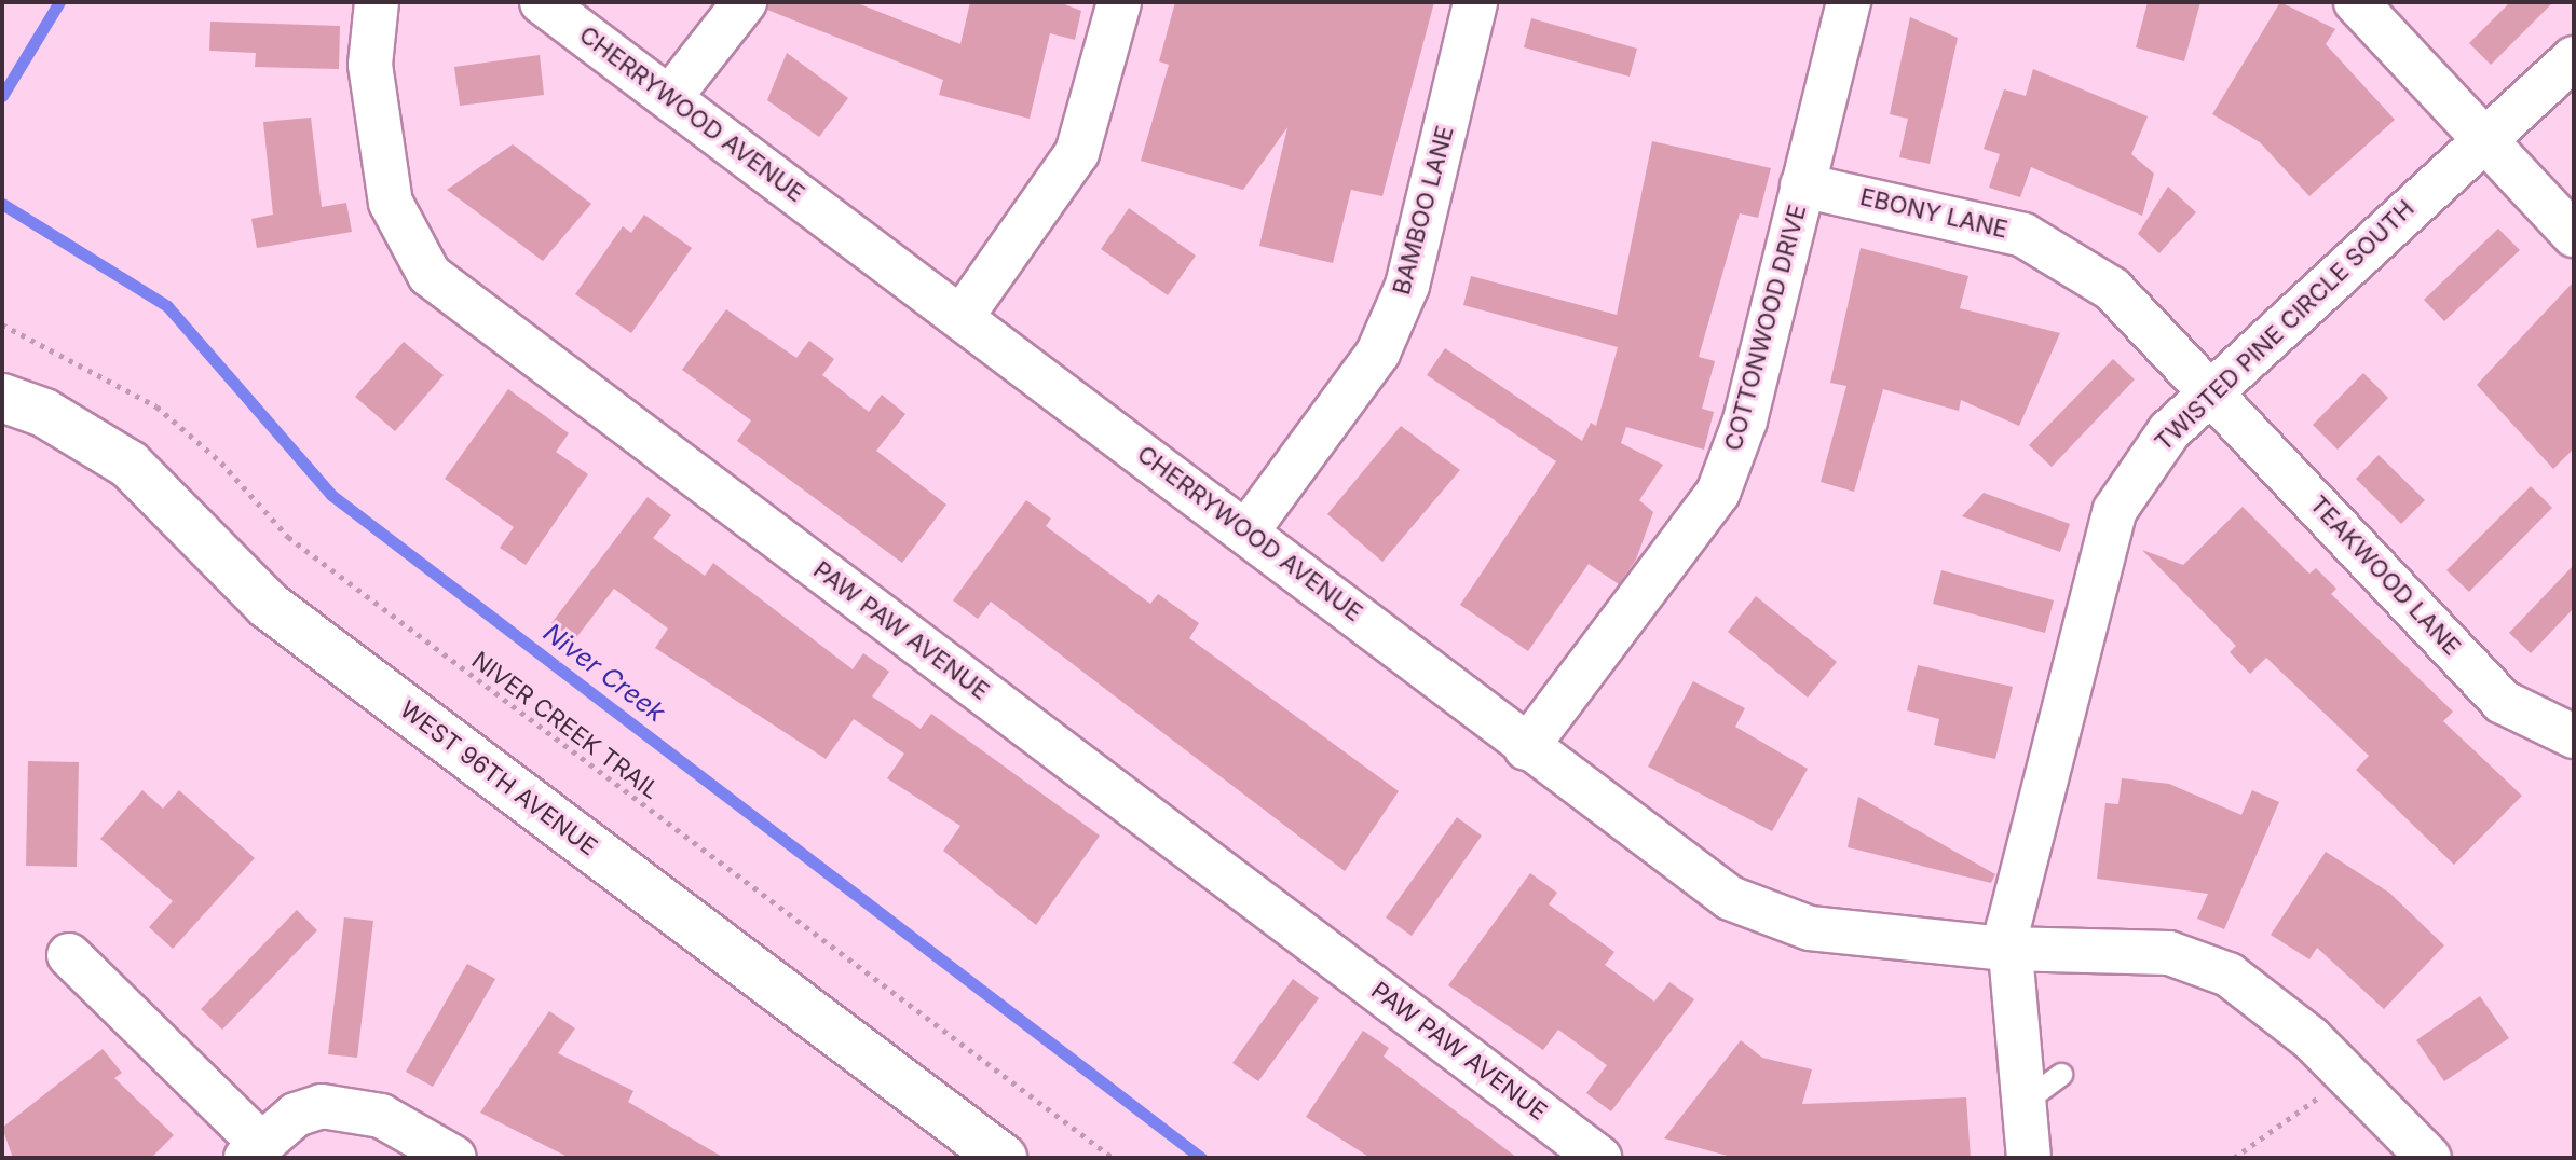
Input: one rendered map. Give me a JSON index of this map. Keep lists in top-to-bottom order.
{
  "streets": {
    "street": [
      "CHERRYWOOD AVENUE",
      "BAMBOO LANE",
      "EBONY LANE",
      "TWISTED PINE CIRCLE SOUTH",
      "COTTONWOOD DRIVE",
      "TEAKWOOD LANE",
      "PAW PAW AVENUE",
      "WEST 96TH AVENUE"
    ],
    "path": ["NIVER CREEK TRAIL"]
  },
  "crossings": [
    ["CHERRYWOOD AVENUE", "BAMBOO LANE"],
    ["CHERRYWOOD AVENUE", "TWISTED PINE CIRCLE SOUTH"],
    ["CHERRYWOOD AVENUE", "COTTONWOOD DRIVE"],
    ["EBONY LANE", "TWISTED PINE CIRCLE SOUTH"],
    ["EBONY LANE", "COTTONWOOD DRIVE"],
    ["EBONY LANE", "TEAKWOOD LANE"],
    ["TWISTED PINE CIRCLE SOUTH", "TEAKWOOD LANE"]
  ],
  "water": ["Niver Creek"]
}
